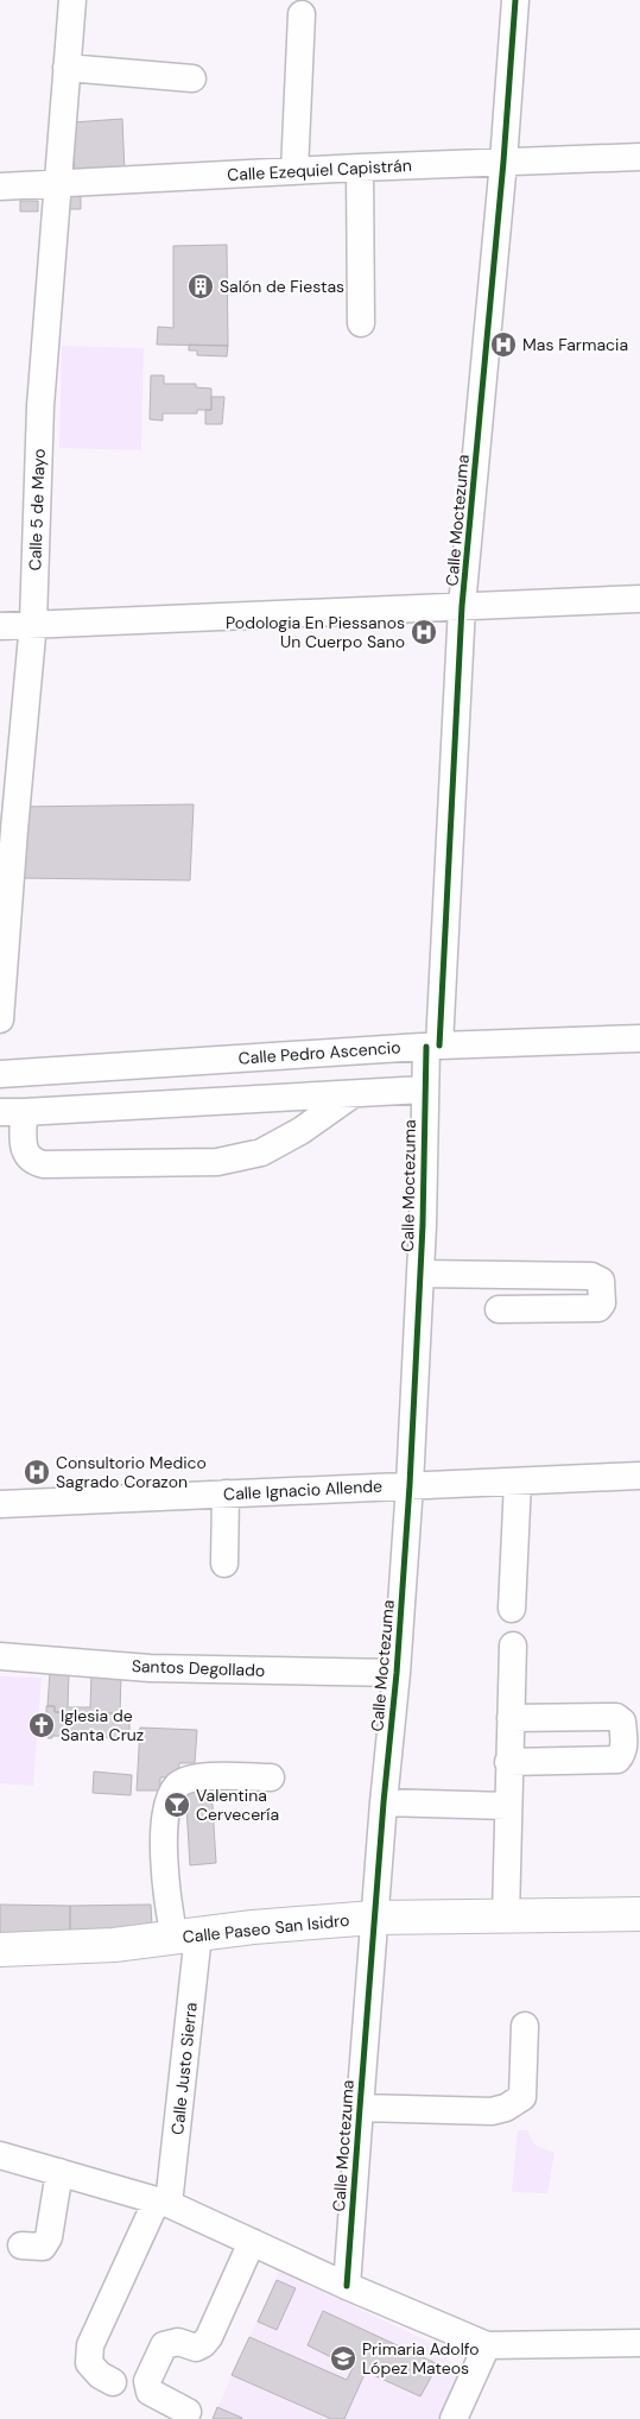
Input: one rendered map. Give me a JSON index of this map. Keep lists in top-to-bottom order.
{
  "streets": {
    "main road": ["Calle Paseo San Isidro"],
    "street": [
      "Calle Ezequiel Capistrán",
      "Calle 5 de Mayo",
      "Calle Moctezuma",
      "Calle Pedro Ascencio",
      "Calle Ignacio Allende",
      "Santos Degollado",
      "Calle Justo Sierra"
    ]
  },
  "crossings": [
    ["Calle Ezequiel Capistrán", "Calle 5 de Mayo"],
    ["Calle Ezequiel Capistrán", "Calle Moctezuma"],
    ["Calle Moctezuma", "Calle Pedro Ascencio"],
    ["Calle Moctezuma", "Calle Ignacio Allende"],
    ["Calle Moctezuma", "Santos Degollado"],
    ["Calle Moctezuma", "Calle Paseo San Isidro"],
    ["Calle Paseo San Isidro", "Calle Justo Sierra"]
  ],
  "places": {
    "building": ["Salón de Fiestas"],
    "hospital": ["Mas Farmacia", "Podologia En Piessanos Un Cuerpo Sano", "Consultorio Medico Sagrado Corazon"],
    "church": ["Iglesia de Santa Cruz"],
    "bar": ["Valentina Cervecería"],
    "school or university": ["Primaria Adolfo López Mateos"]
  }
}
